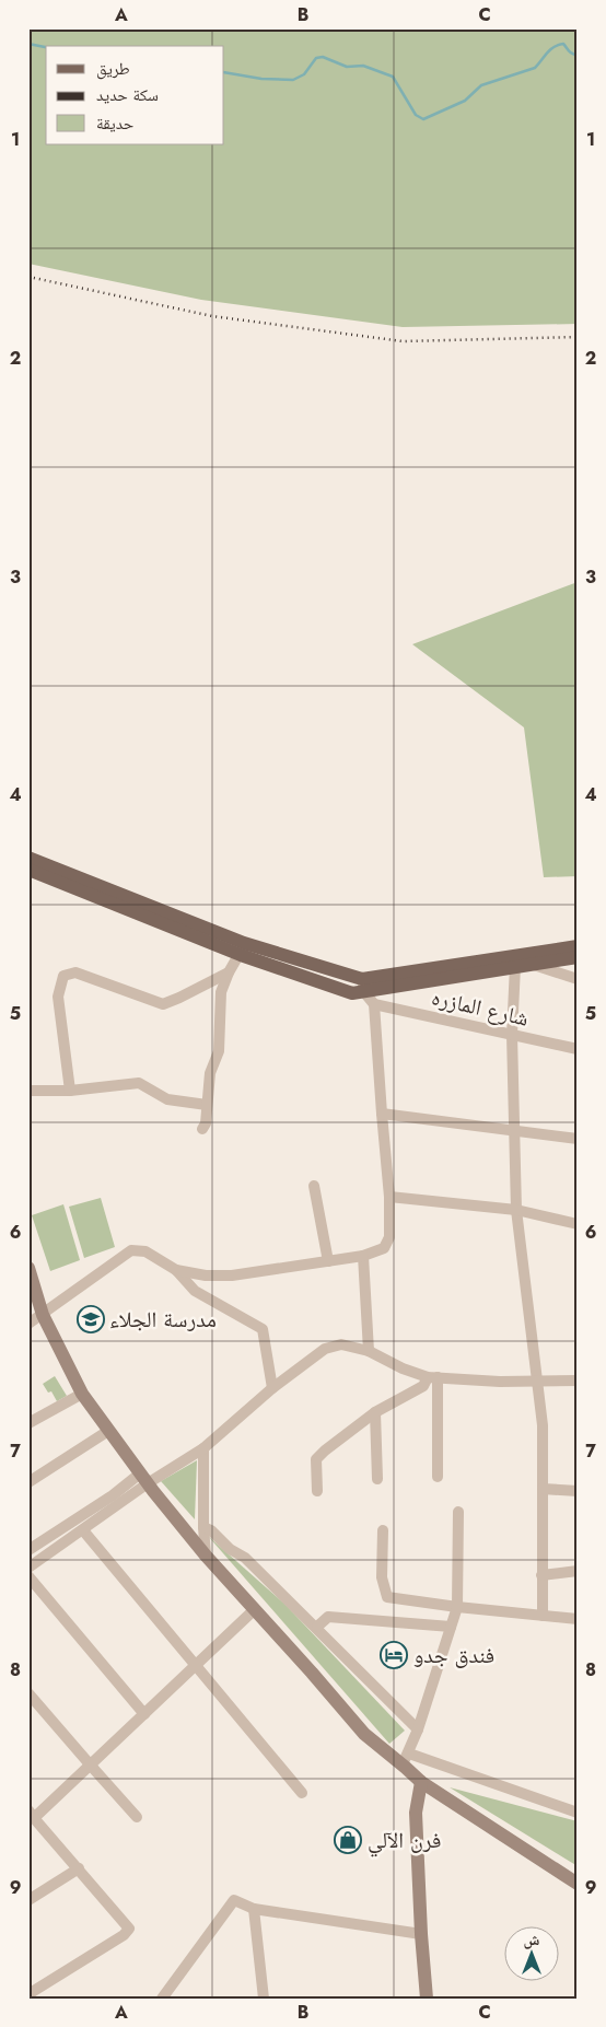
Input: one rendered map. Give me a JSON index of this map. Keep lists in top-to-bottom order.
{
  "streets": {
    "street": ["شارع المازره"]
  },
  "places": {
    "school or university": ["مدرسة الجلاء"],
    "hotel": ["فندق جدو"],
    "shop": ["فرن الآلي"]
  },
  "legend": ["طريق", "سكة حديد", "حديقة"],
  "north": "top",
  "grid": {
    "columns": ["A", "B", "C"],
    "rows": [
      "1",
      "2",
      "3",
      "4",
      "5",
      "6",
      "7",
      "8",
      "9"
    ]
  }
}
